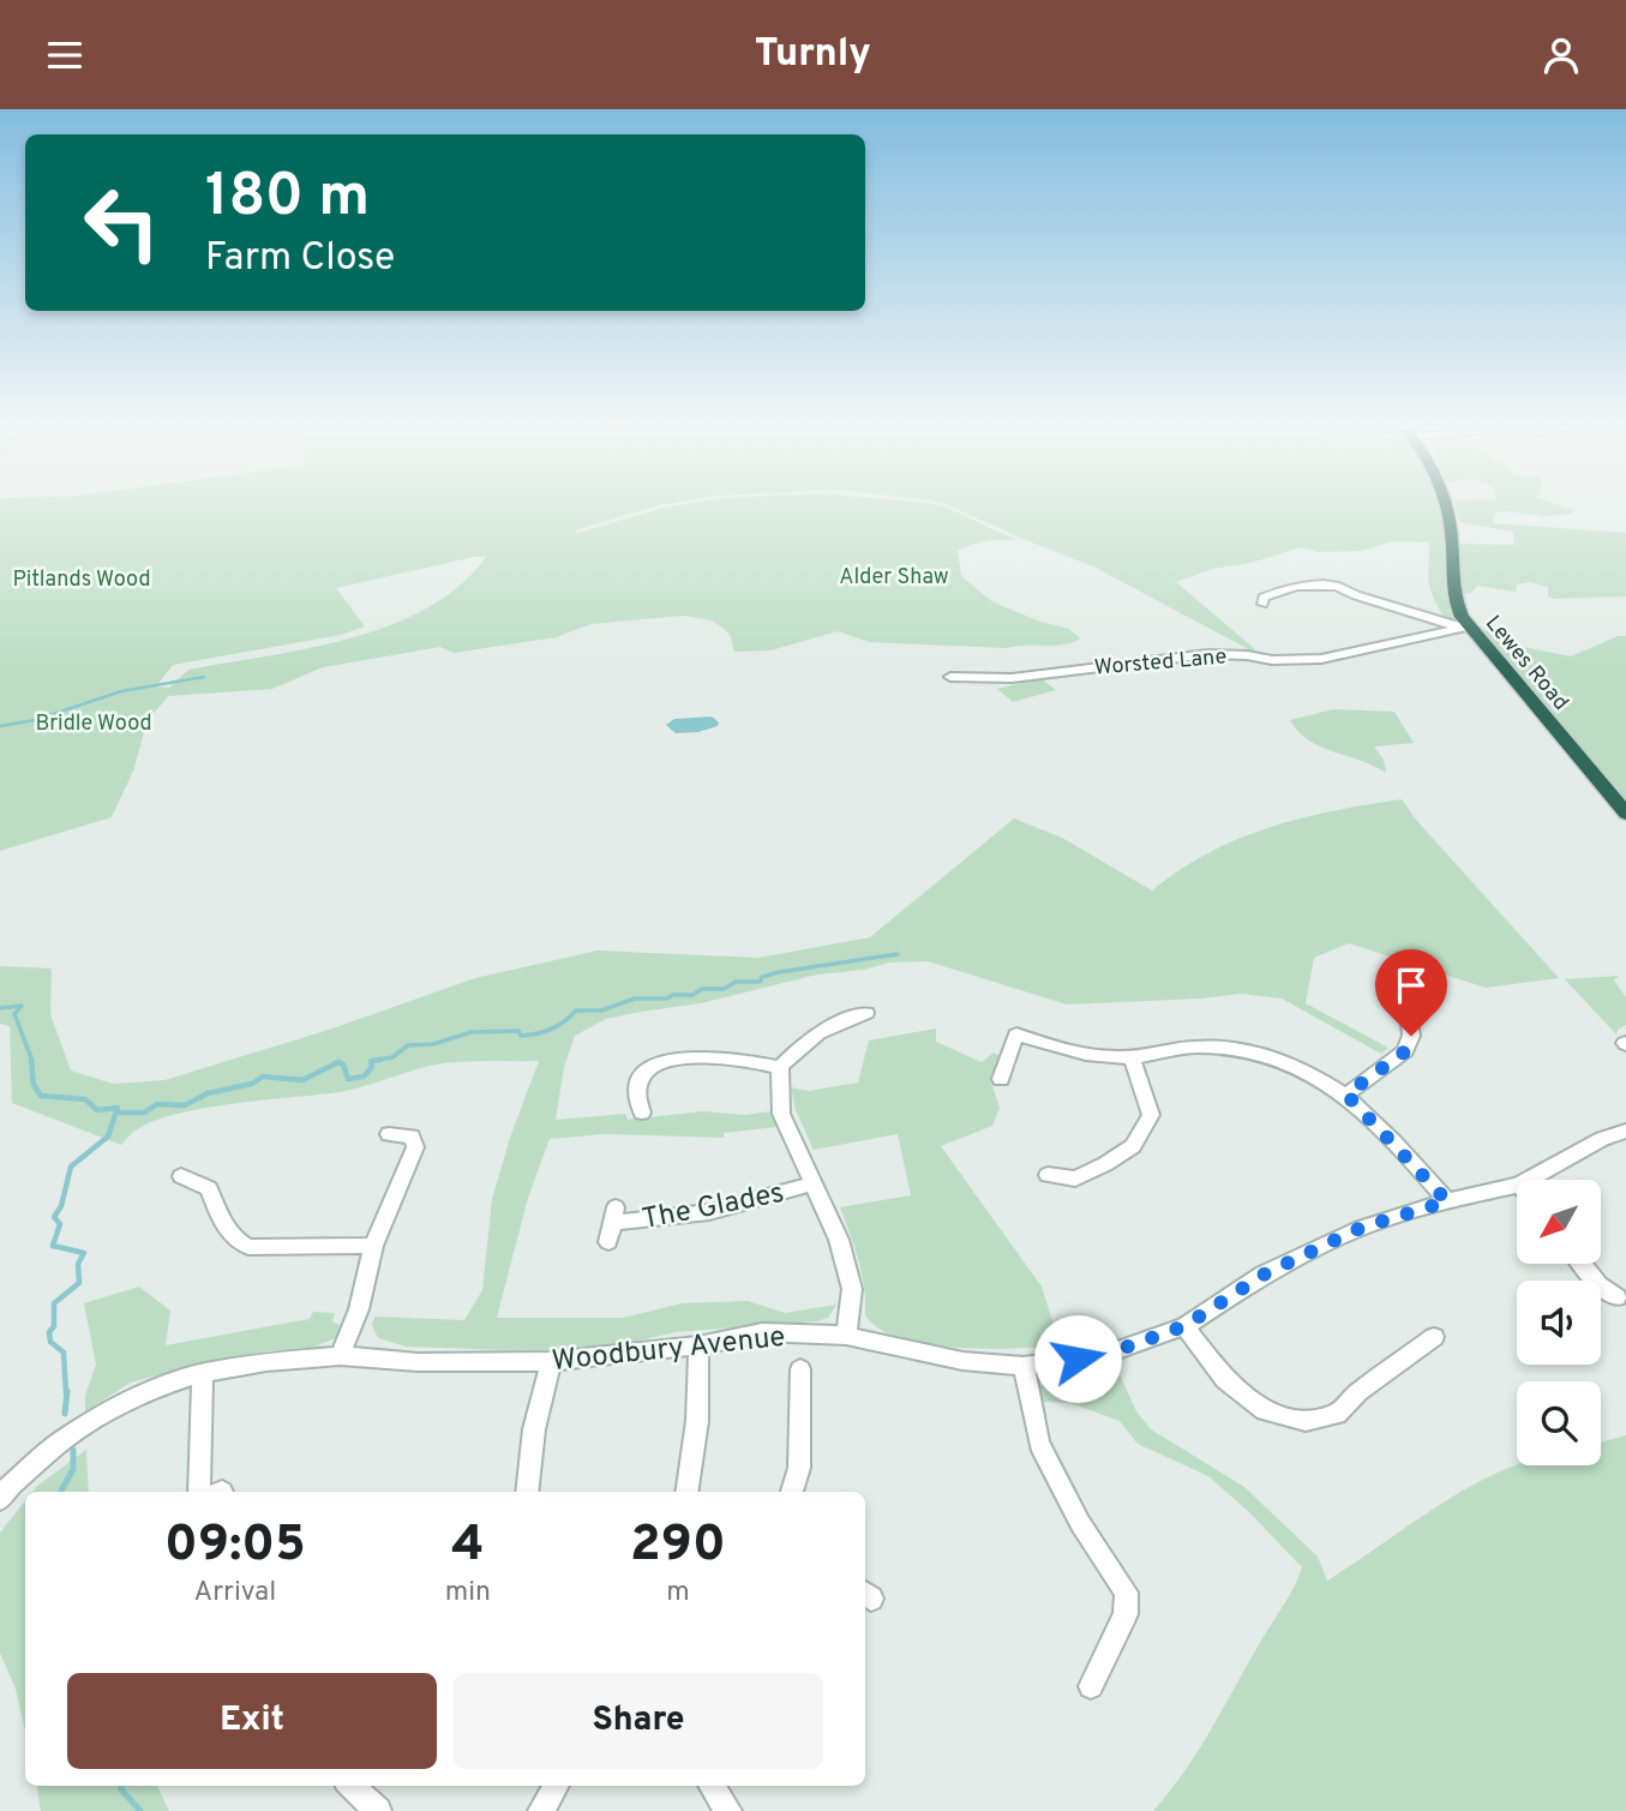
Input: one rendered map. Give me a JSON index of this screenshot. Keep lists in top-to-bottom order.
{
  "streets": {
    "highway": ["Lewes Road"],
    "street": ["Worsted Lane", "The Glades", "Woodbury Avenue"]
  },
  "crossings": [
    ["Worsted Lane", "Lewes Road"],
    ["The Glades", "Woodbury Avenue"]
  ],
  "parks": ["Alder Shaw", "Pitlands Wood", "Bridle Wood"],
  "north": "bottom left",
  "page": {
    "header": "Turnly",
    "turn": ["180 m", "Farm Close"],
    "eta": [
      "09:05",
      "Arrival",
      "4",
      "min",
      "290",
      "m"
    ],
    "buttons": ["Exit", "Share"]
  }
}
